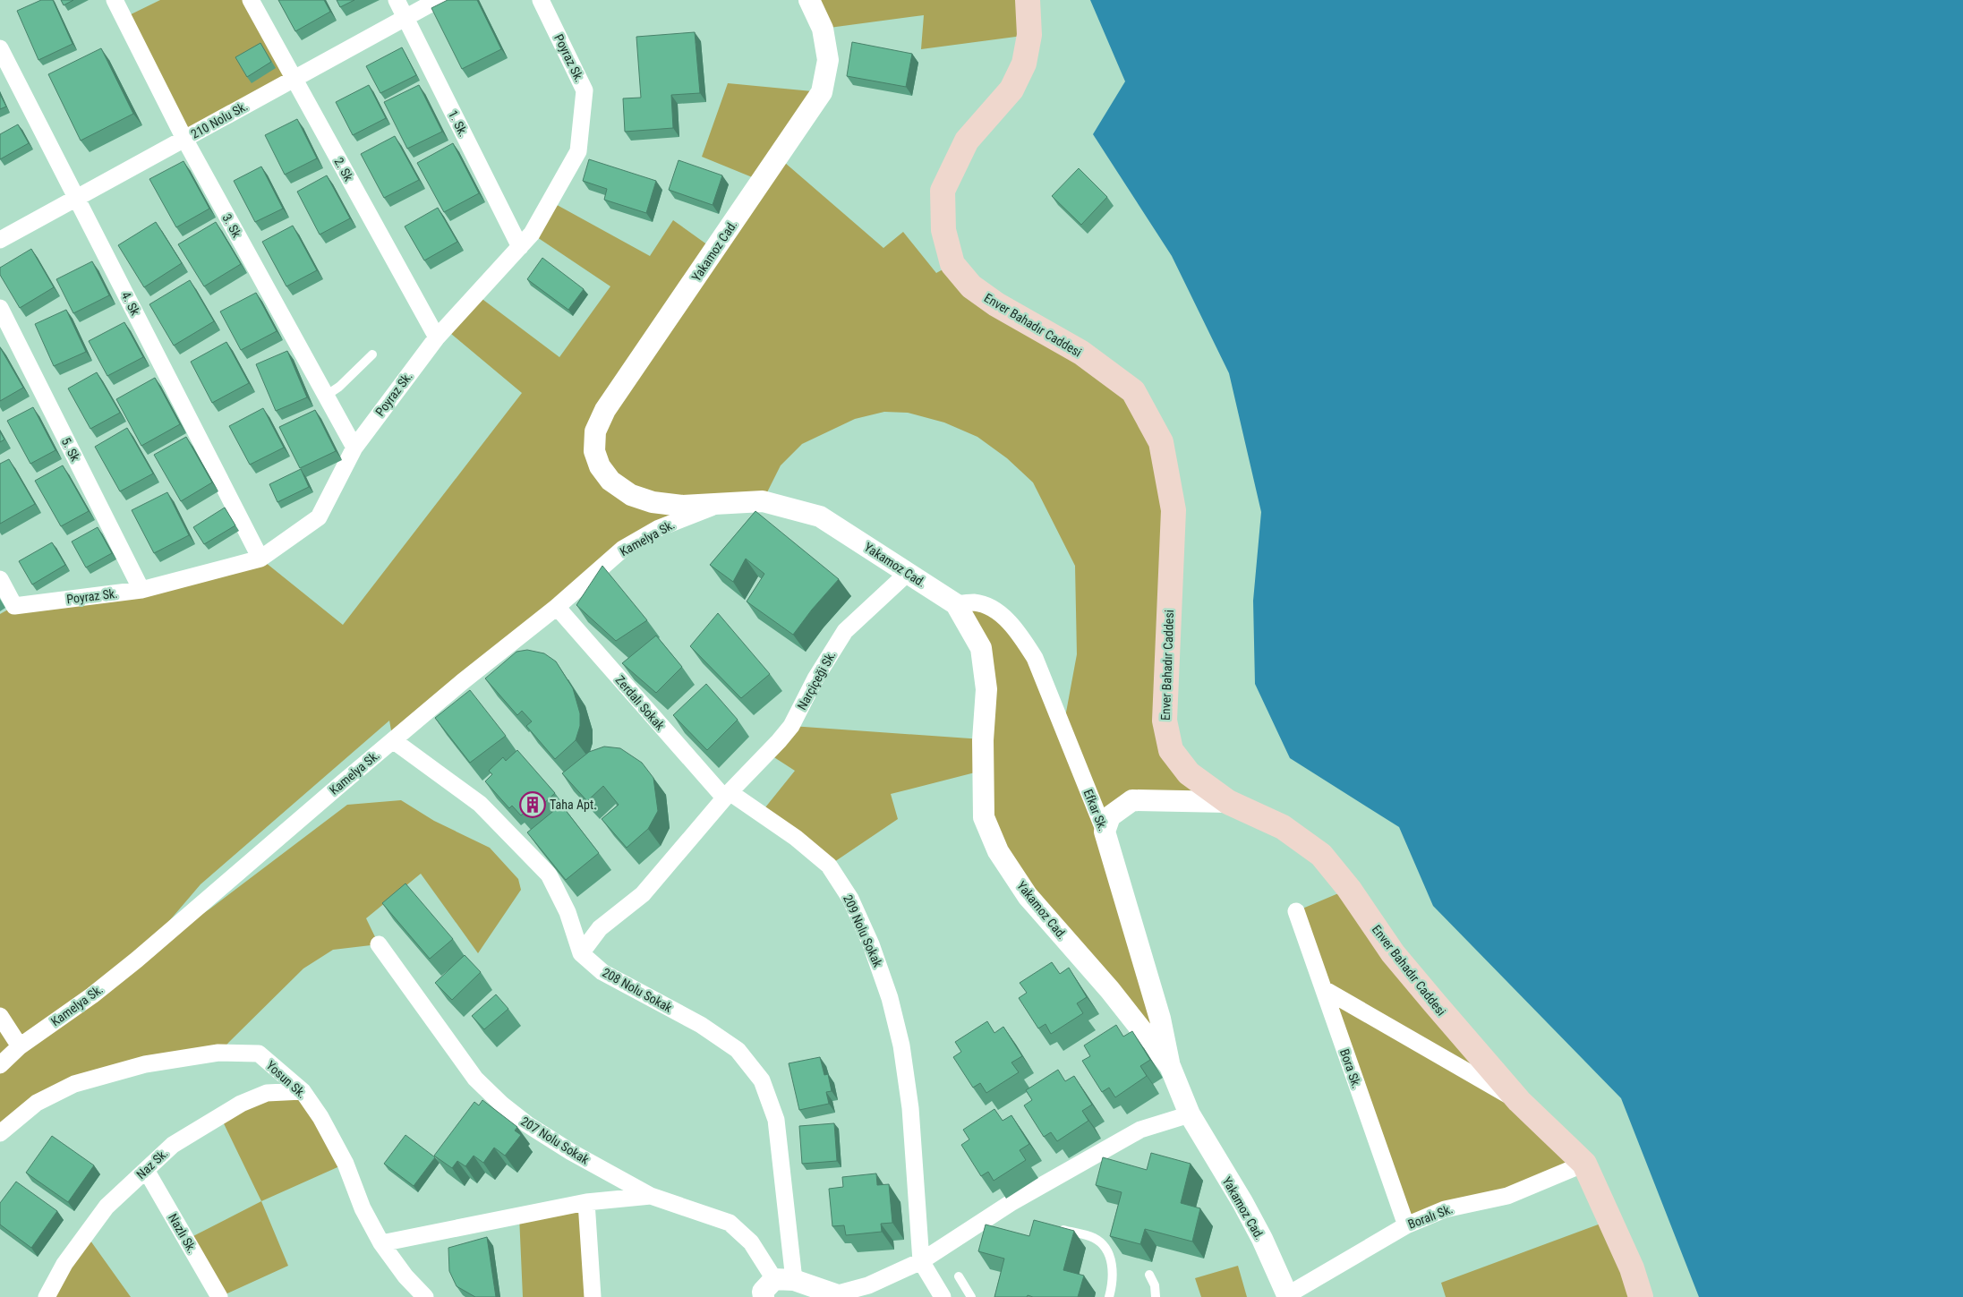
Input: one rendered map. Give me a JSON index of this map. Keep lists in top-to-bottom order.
{
  "streets": {
    "main road": ["Enver Bahadır Caddesi"],
    "street": [
      "Poyraz Sk.",
      "210 Nolu Sk.",
      "1. Sk.",
      "2. Sk",
      "3. Sk",
      "Yakamoz Cad.",
      "4. Sk",
      "5. Sk",
      "Kamelya Sk.",
      "Narçiçeği Sk.",
      "Zerdalı Sokak",
      "Efkar Sk.",
      "209 Nolu Sokak",
      "208 Nolu Sokak",
      "Bora Sk.",
      "Yosun Sk.",
      "207 Nolu Sokak",
      "Naz Sk.",
      "Boralı Sk.",
      "Nazlı Sk."
    ]
  },
  "crossings": [
    ["Poyraz Sk.", "1. Sk."],
    ["Poyraz Sk.", "2. Sk"],
    ["Poyraz Sk.", "3. Sk"],
    ["Poyraz Sk.", "4. Sk"],
    ["Poyraz Sk.", "5. Sk"],
    ["210 Nolu Sk.", "1. Sk."],
    ["210 Nolu Sk.", "2. Sk"],
    ["210 Nolu Sk.", "3. Sk"],
    ["210 Nolu Sk.", "4. Sk"],
    ["Yakamoz Cad.", "Kamelya Sk."],
    ["Yakamoz Cad.", "Narçiçeği Sk."],
    ["Yakamoz Cad.", "Efkar Sk."],
    ["Yakamoz Cad.", "Boralı Sk."],
    ["Enver Bahadır Caddesi", "Boralı Sk."],
    ["Kamelya Sk.", "Zerdalı Sokak"],
    ["Narçiçeği Sk.", "Zerdalı Sokak"],
    ["Narçiçeği Sk.", "209 Nolu Sokak"],
    ["Zerdalı Sokak", "209 Nolu Sokak"],
    ["208 Nolu Sokak", "207 Nolu Sokak"],
    ["Bora Sk.", "Boralı Sk."],
    ["Yosun Sk.", "Naz Sk."],
    ["Naz Sk.", "Nazlı Sk."]
  ],
  "places": {
    "building": ["Taha Apt."]
  }
}
